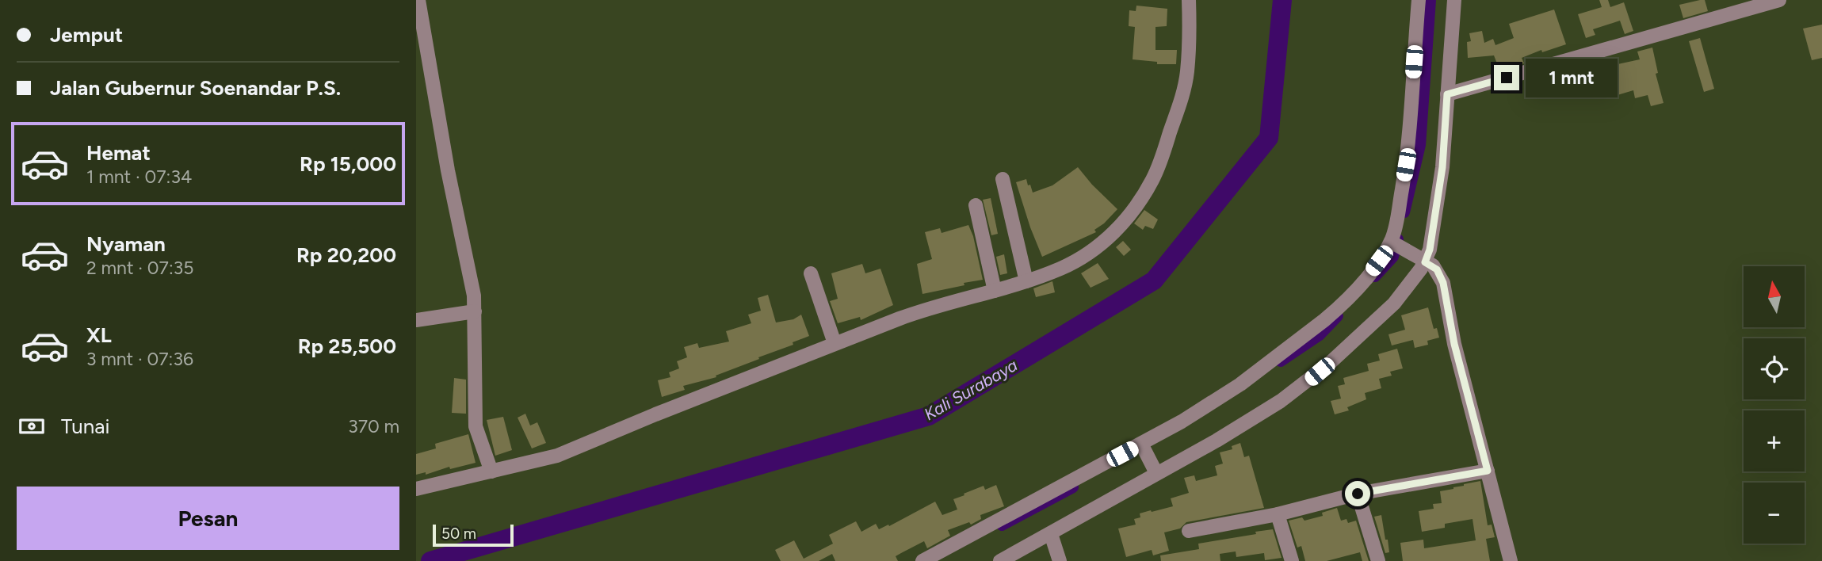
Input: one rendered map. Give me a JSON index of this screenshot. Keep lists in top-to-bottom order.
{
  "water": ["Kali Surabaya"],
  "scale_bar": "50 m",
  "north": "top",
  "page": {
    "banner": ["Jemput", "Jalan Gubernur Soenandar P.S."],
    "bubble": "1 mnt",
    "list": [
      {
        "name": "Hemat",
        "note": "1 mnt · 07:34",
        "value": "Rp 15,000"
      },
      {
        "name": "Nyaman",
        "note": "2 mnt · 07:35",
        "value": "Rp 20,200"
      },
      {
        "name": "XL",
        "note": "3 mnt · 07:36",
        "value": "Rp 25,500"
      }
    ],
    "map_buttons": ["+", "−"],
    "pay": ["Tunai", "370 m"],
    "buttons": "Pesan",
    "scale": "50 m"
  }
}
